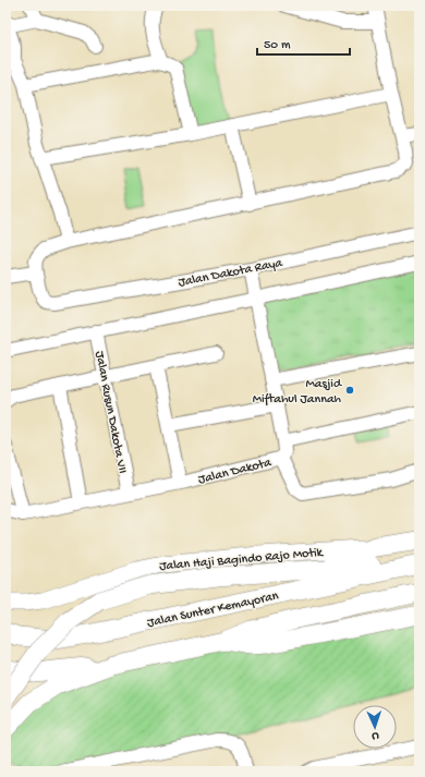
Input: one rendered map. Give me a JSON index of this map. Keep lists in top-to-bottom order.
{
  "streets": {
    "main road": ["Jalan Haji Bagindo Rajo Motik", "Jalan Sunter Kemayoran"],
    "street": ["Jalan Dakota Raya", "Jalan Rusun Dakota VII", "Jalan Dakota"]
  },
  "crossings": [
    ["Jalan Dakota Raya", "Jalan Dakota"],
    ["Jalan Rusun Dakota VII", "Jalan Dakota"],
    ["Jalan Haji Bagindo Rajo Motik", "Jalan Sunter Kemayoran"]
  ],
  "places": ["Masjid Miftahul Jannah"],
  "scale_bar": "50 m",
  "north": "bottom"
}
